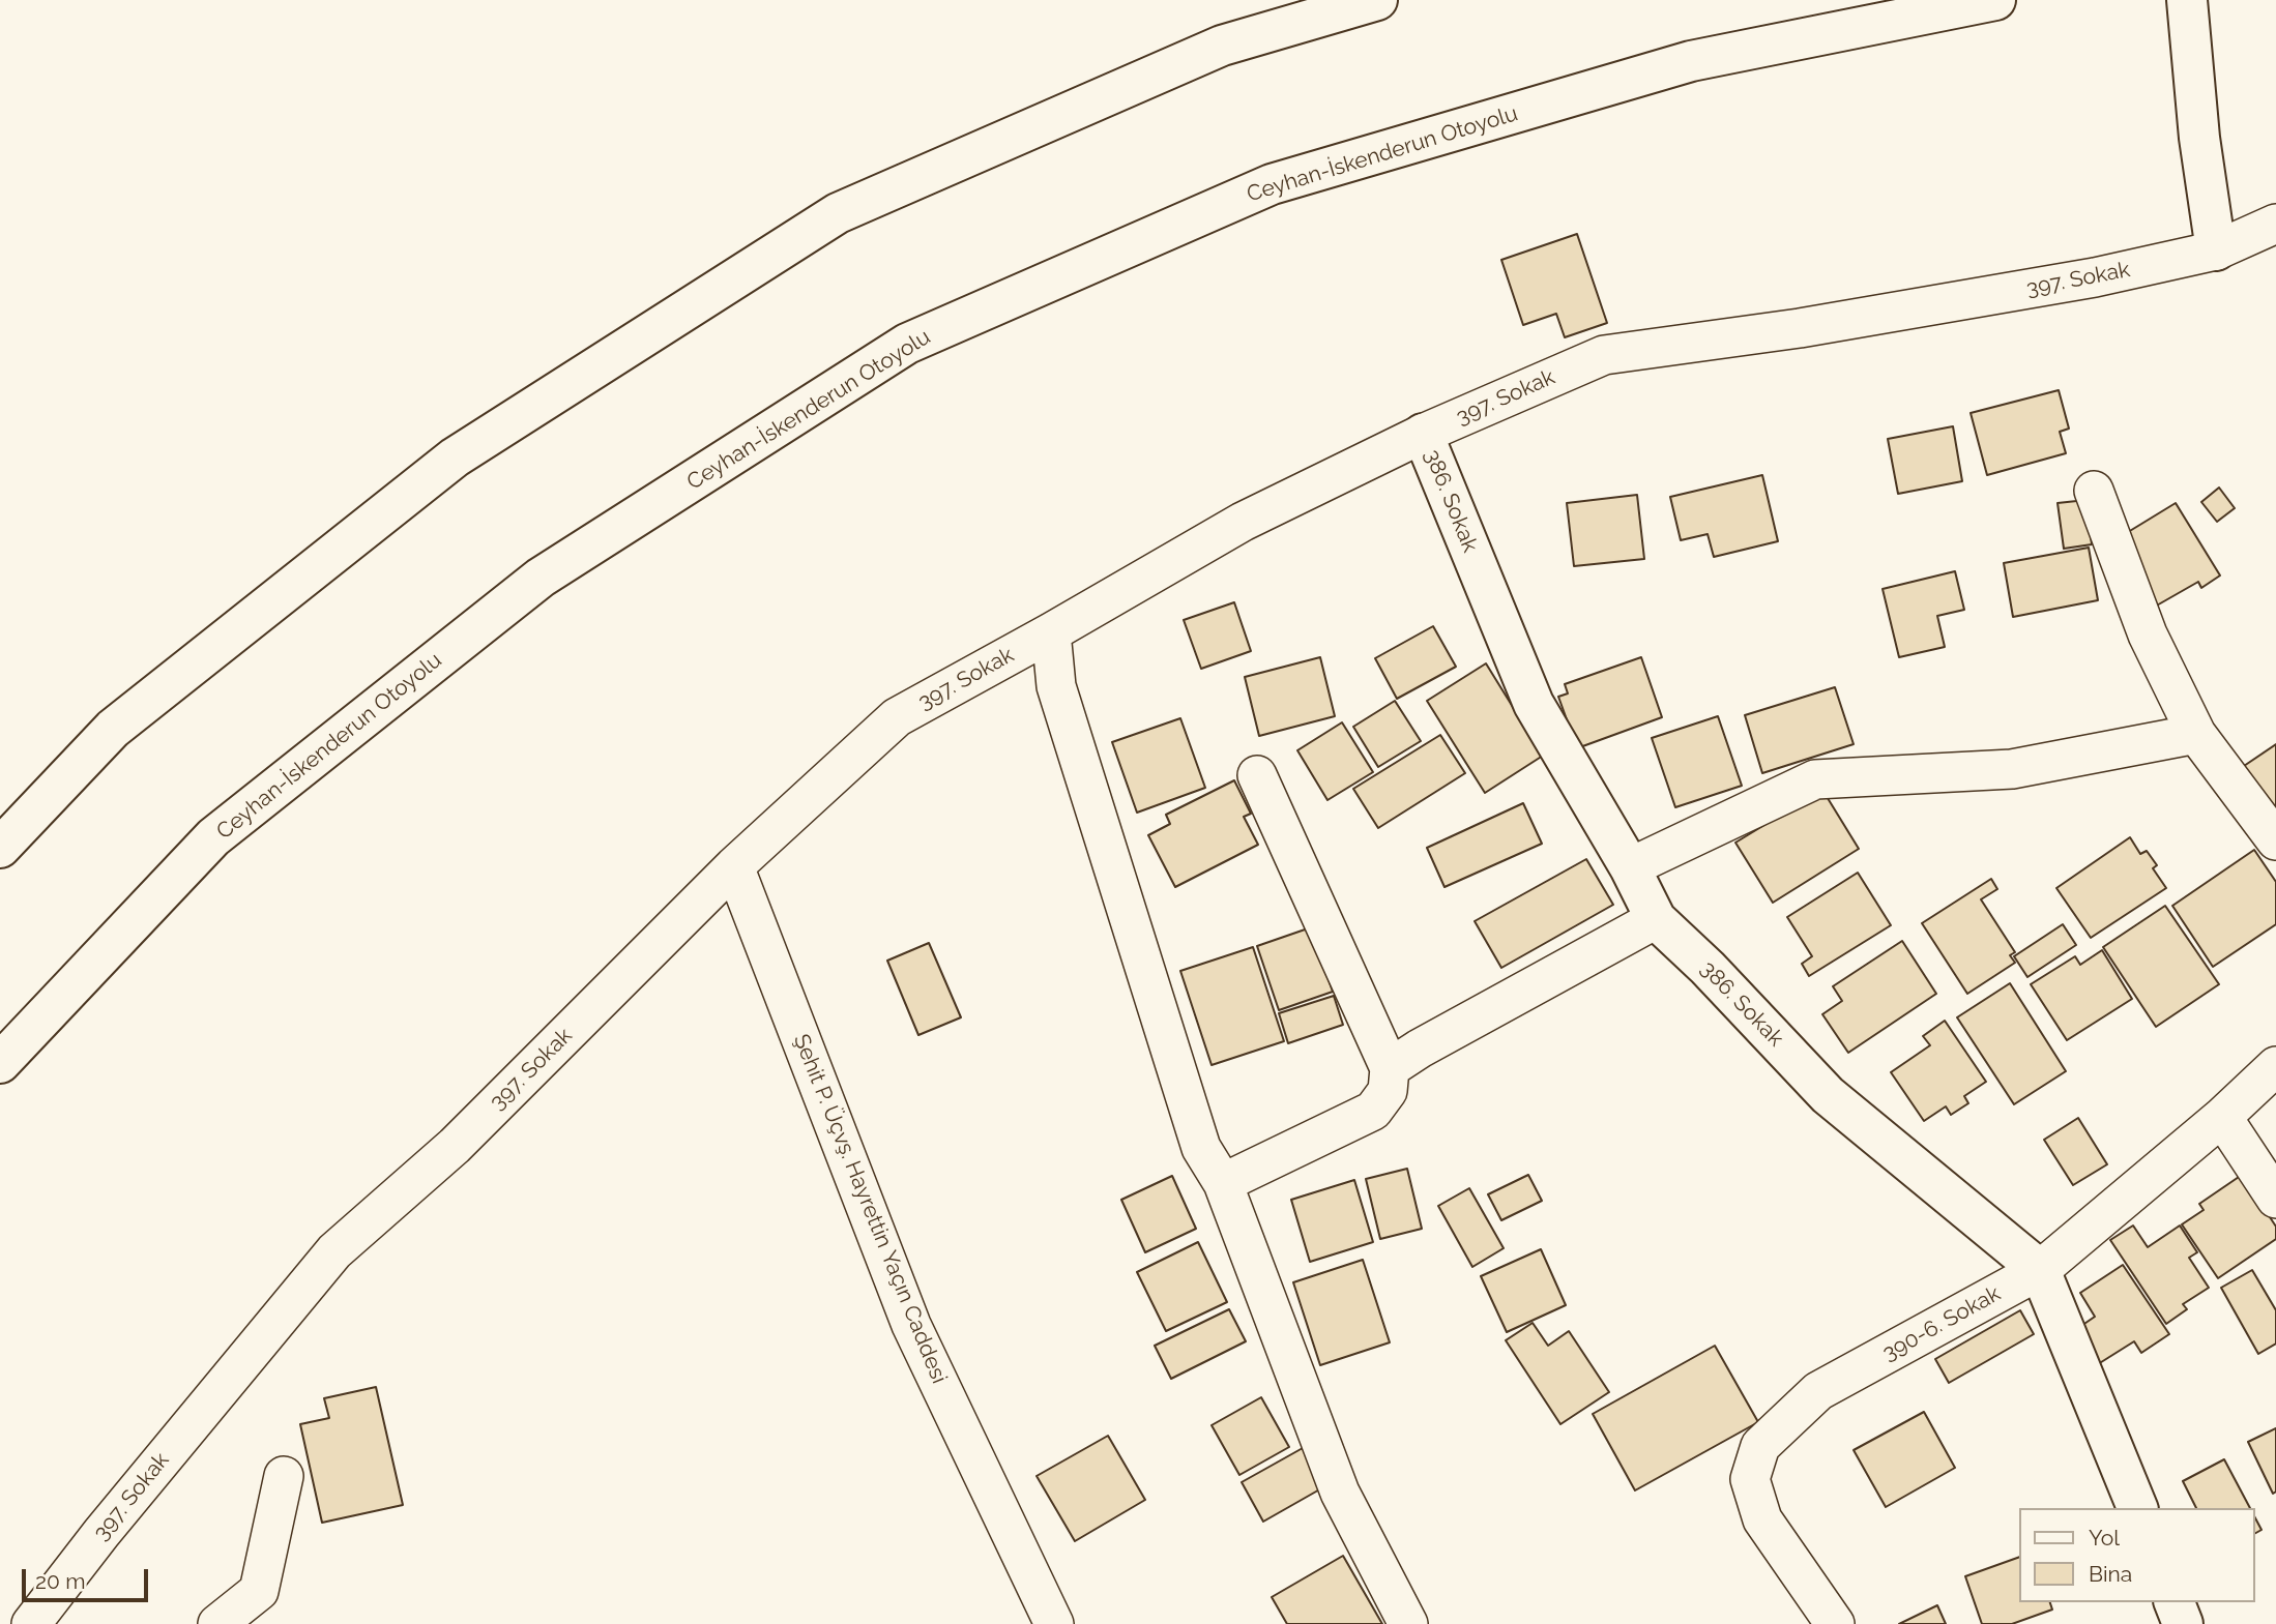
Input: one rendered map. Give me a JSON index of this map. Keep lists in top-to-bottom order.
{
  "streets": {
    "main road": ["Ceyhan-İskenderun Otoyolu", "386. Sokak"],
    "street": ["397. Sokak", "Şehit P. Üçvş. Hayrettin Yaçın Caddesi", "390-6. Sokak"]
  },
  "crossings": [
    ["397. Sokak", "386. Sokak"],
    ["397. Sokak", "Şehit P. Üçvş. Hayrettin Yaçın Caddesi"],
    ["386. Sokak", "390-6. Sokak"]
  ],
  "legend": ["Yol", "Bina"],
  "scale_bar": "20 m"
}
